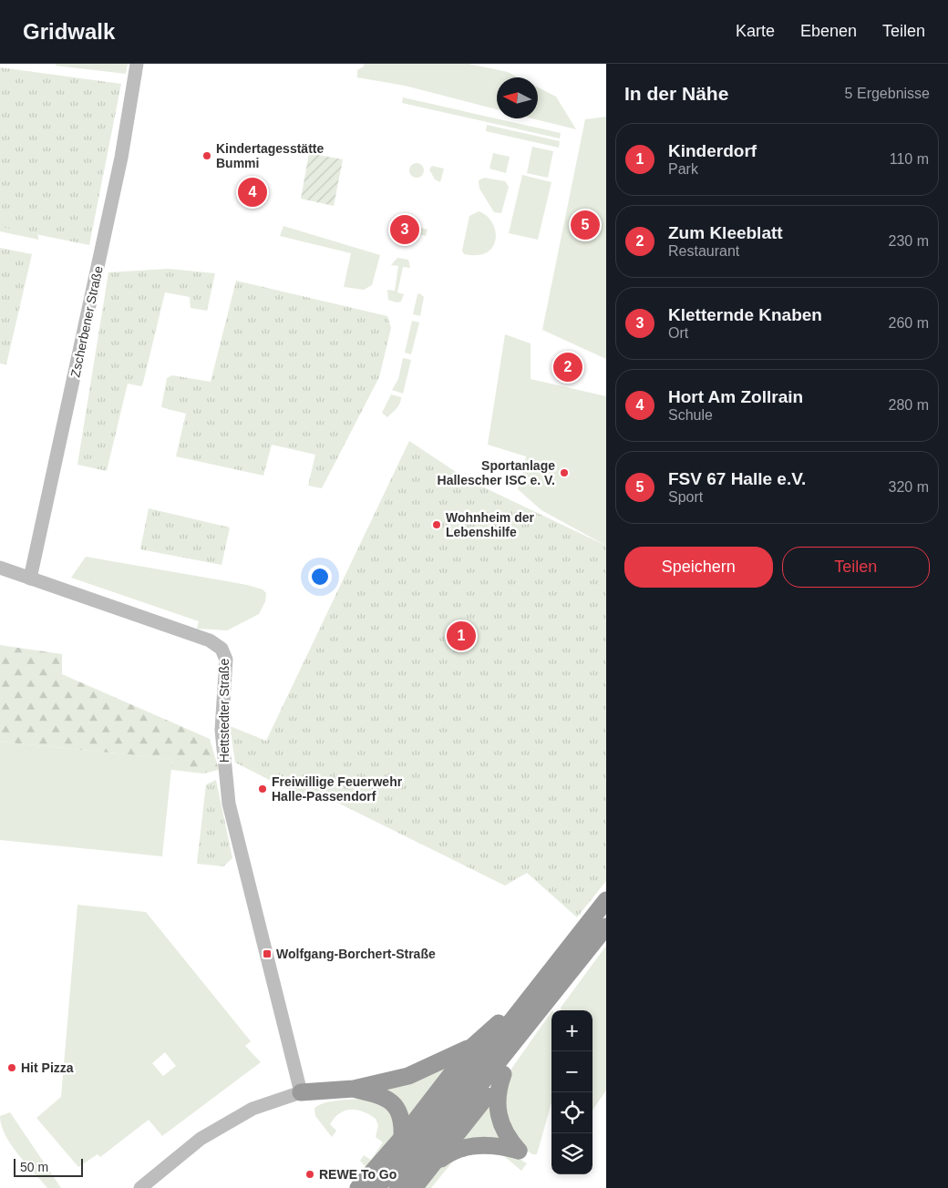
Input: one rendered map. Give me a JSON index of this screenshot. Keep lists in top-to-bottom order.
{
  "streets": {
    "street": ["Zscherbener Straße", "Hettstedter Straße"]
  },
  "crossings": [
    ["Zscherbener Straße", "Hettstedter Straße"]
  ],
  "places": {
    "other": [
      "Kindertagesstätte Bummi",
      "Sportanlage Hallescher ISC e. V.",
      "Wohnheim der Lebenshilfe",
      "Freiwillige Feuerwehr Halle-Passendorf",
      "Hit Pizza",
      "REWE To Go"
    ],
    "transit": ["Wolfgang-Borchert-Straße"]
  },
  "scale_bar": "50 m",
  "north": "left",
  "page": {
    "header": "Gridwalk",
    "nav": ["Karte", "Ebenen", "Teilen"],
    "heading": ["In der Nähe", "5 Ergebnisse"],
    "list": [
      {
        "mark": "1",
        "name": "Kinderdorf",
        "note": "Park",
        "value": "110 m"
      },
      {
        "mark": "2",
        "name": "Zum Kleeblatt",
        "note": "Restaurant",
        "value": "230 m"
      },
      {
        "mark": "3",
        "name": "Kletternde Knaben",
        "note": "Ort",
        "value": "260 m"
      },
      {
        "mark": "4",
        "name": "Hort Am Zollrain",
        "note": "Schule",
        "value": "280 m"
      },
      {
        "mark": "5",
        "name": "FSV 67 Halle e.V.",
        "note": "Sport",
        "value": "320 m"
      }
    ],
    "pins": [
      "4",
      "5",
      "3",
      "2",
      "1"
    ],
    "buttons": ["Speichern", "Teilen"],
    "map_buttons": ["+", "−"],
    "scale": "50 m"
  }
}
